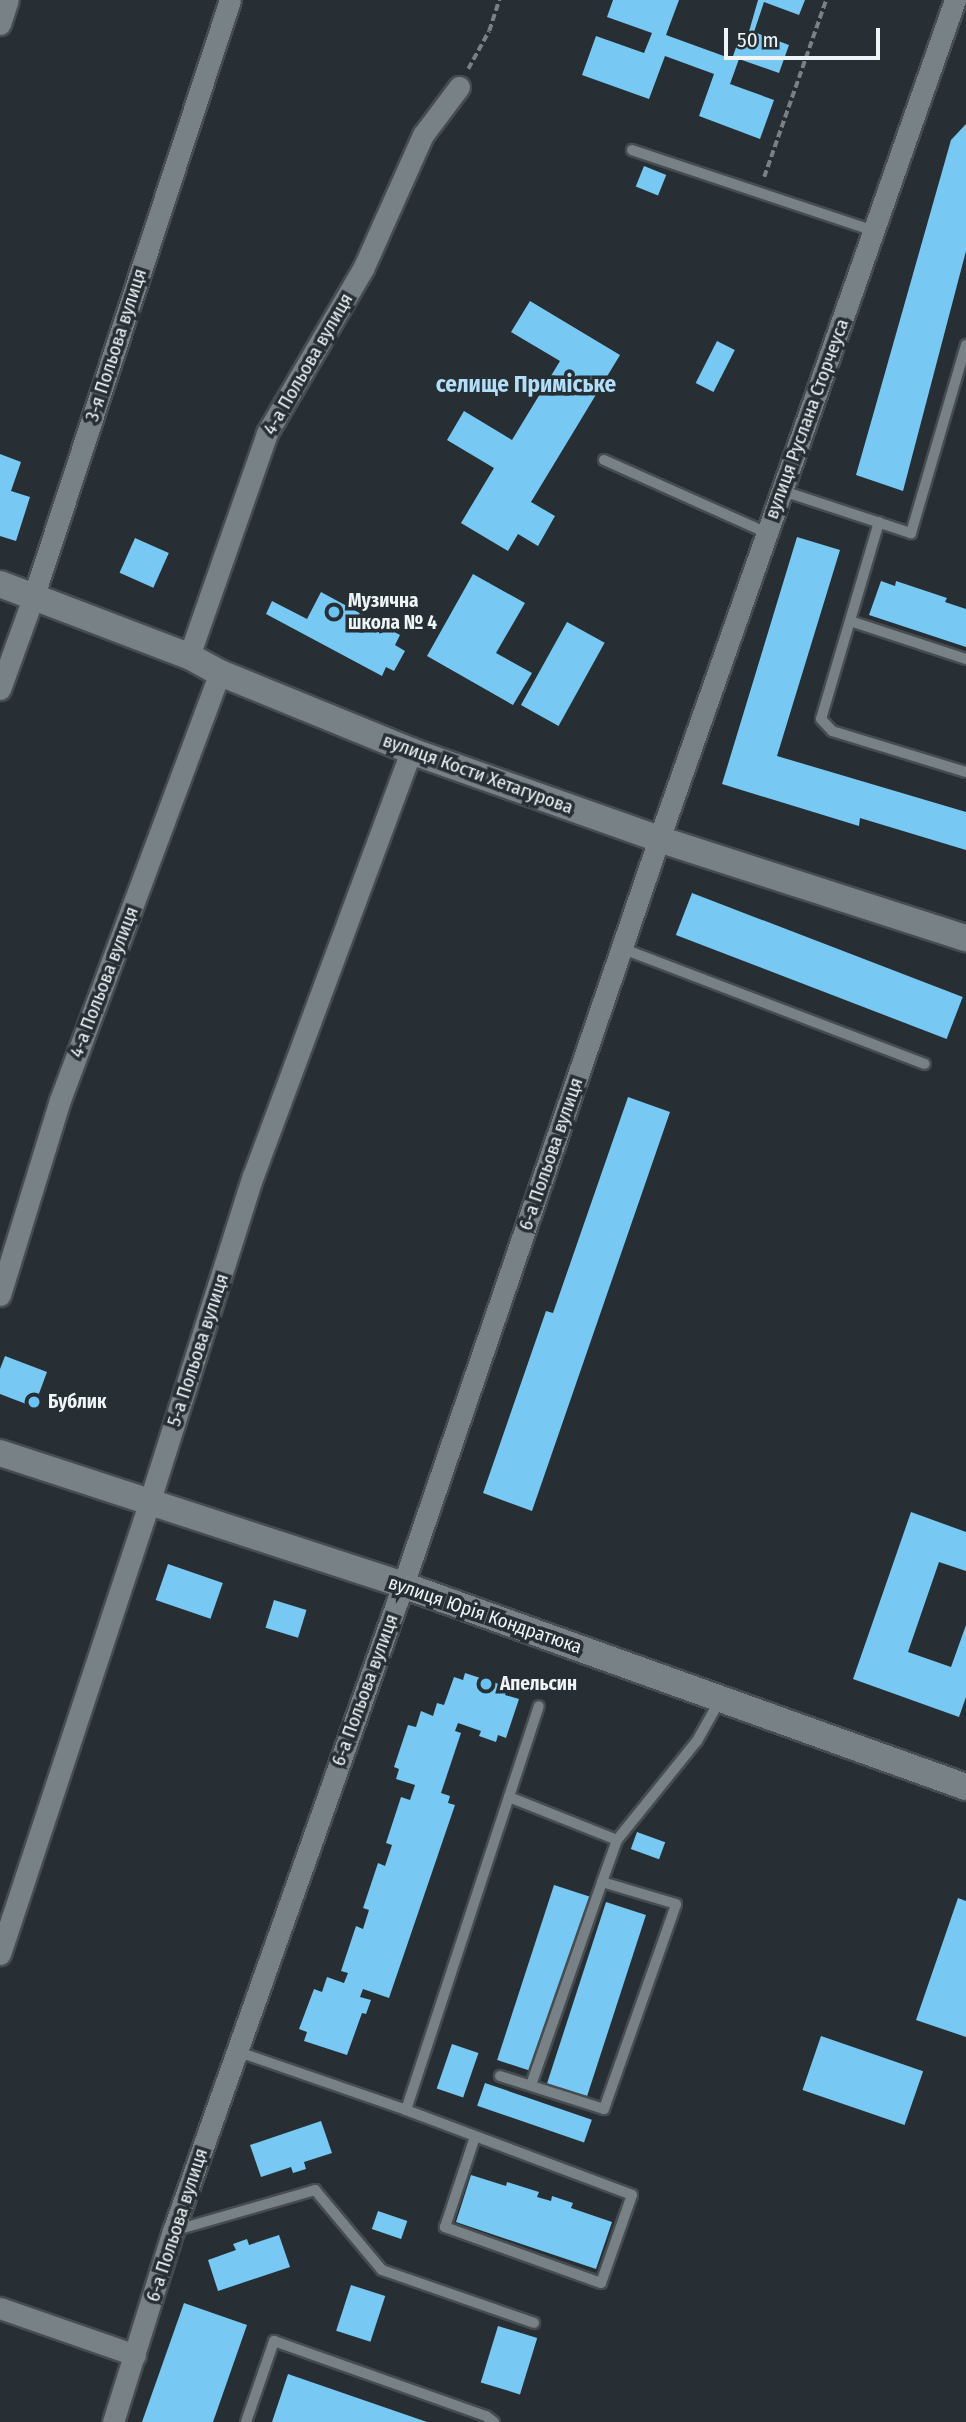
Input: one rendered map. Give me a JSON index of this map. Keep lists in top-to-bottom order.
{
  "streets": {
    "street": [
      "3-я Польова вулиця",
      "4-а Польова вулиця",
      "вулиця Руслана Сторчеуса",
      "вулиця Кости Хетагурова",
      "6-а Польова вулиця",
      "5-а Польова вулиця",
      "вулиця Юрія Кондратюка"
    ]
  },
  "crossings": [
    ["3-я Польова вулиця", "вулиця Кости Хетагурова"],
    ["4-а Польова вулиця", "вулиця Кости Хетагурова"],
    ["вулиця Руслана Сторчеуса", "вулиця Кости Хетагурова"],
    ["вулиця Руслана Сторчеуса", "6-а Польова вулиця"],
    ["вулиця Кости Хетагурова", "6-а Польова вулиця"],
    ["вулиця Кости Хетагурова", "5-а Польова вулиця"],
    ["6-а Польова вулиця", "вулиця Юрія Кондратюка"],
    ["5-а Польова вулиця", "вулиця Юрія Кондратюка"]
  ],
  "districts": ["селище Приміське"],
  "places": ["Музична школа № 4", "Бублик", "Апельсин"],
  "scale_bar": "50 m"
}
